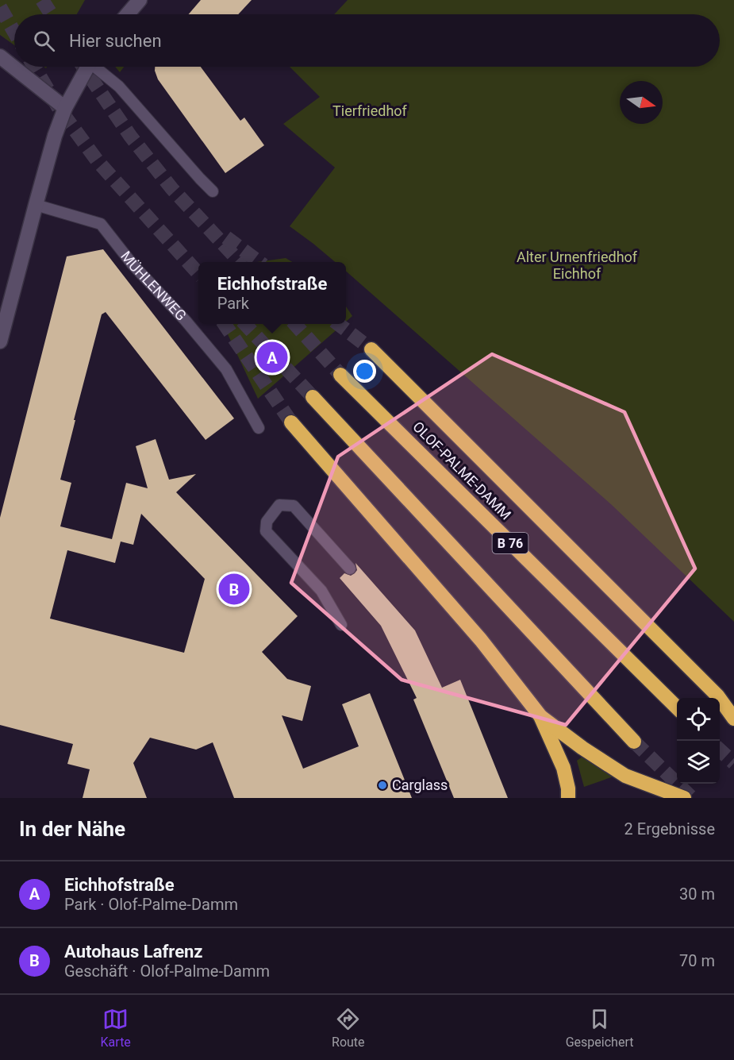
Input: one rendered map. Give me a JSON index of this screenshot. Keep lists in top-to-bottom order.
{
  "streets": {
    "highway": ["OLOF-PALME-DAMM", "B 76"],
    "lane": ["MÜHLENWEG"]
  },
  "parks": ["Tierfriedhof", "Alter Urnenfriedhof Eichhof"],
  "places": ["Carglass"],
  "north": "right",
  "page": {
    "search": "Hier suchen",
    "popup": ["Eichhofstraße", "Park"],
    "pins": ["A", "B"],
    "heading": ["In der Nähe", "2 Ergebnisse"],
    "list": [
      {
        "mark": "A",
        "name": "Eichhofstraße",
        "note": "Park · Olof-Palme-Damm",
        "value": "30 m"
      },
      {
        "mark": "B",
        "name": "Autohaus Lafrenz",
        "note": "Geschäft · Olof-Palme-Damm",
        "value": "70 m"
      }
    ],
    "nav": ["Karte", "Route", "Gespeichert"]
  }
}
